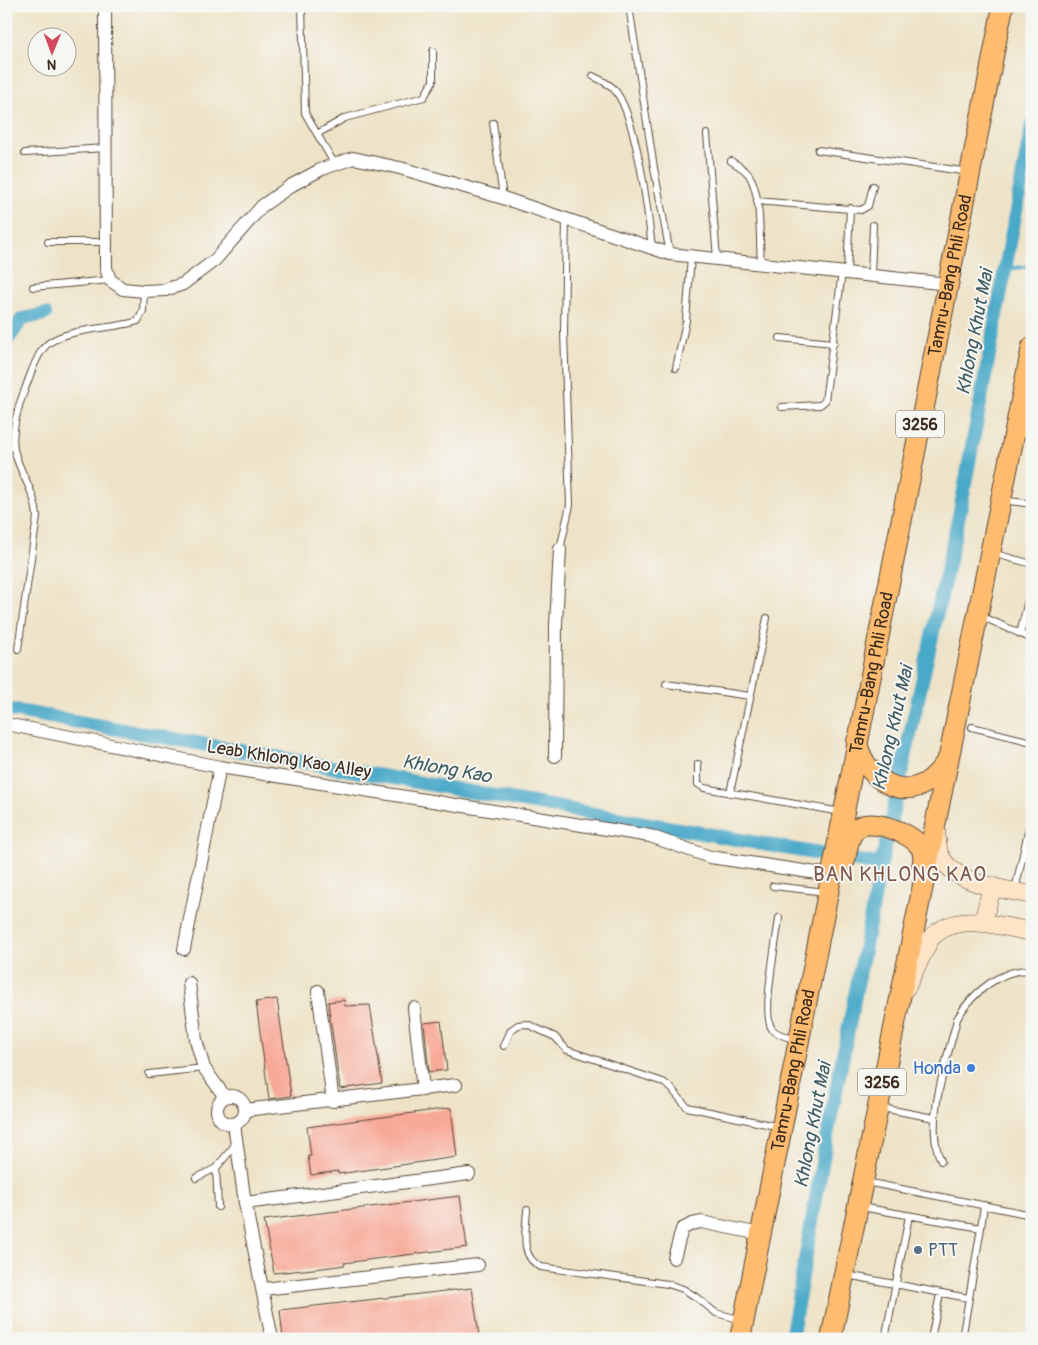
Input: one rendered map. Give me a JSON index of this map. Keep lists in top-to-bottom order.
{
  "streets": {
    "main road": ["Tamru-Bang Phli Road", "3256"],
    "street": ["Leab Khlong Kao Alley"]
  },
  "crossings": [
    ["Tamru-Bang Phli Road", "Leab Khlong Kao Alley"]
  ],
  "districts": ["BAN KHLONG KAO"],
  "water": ["Khlong Khut Mai", "Khlong Kao"],
  "places": ["Honda", "PTT"],
  "north": "bottom"
}
